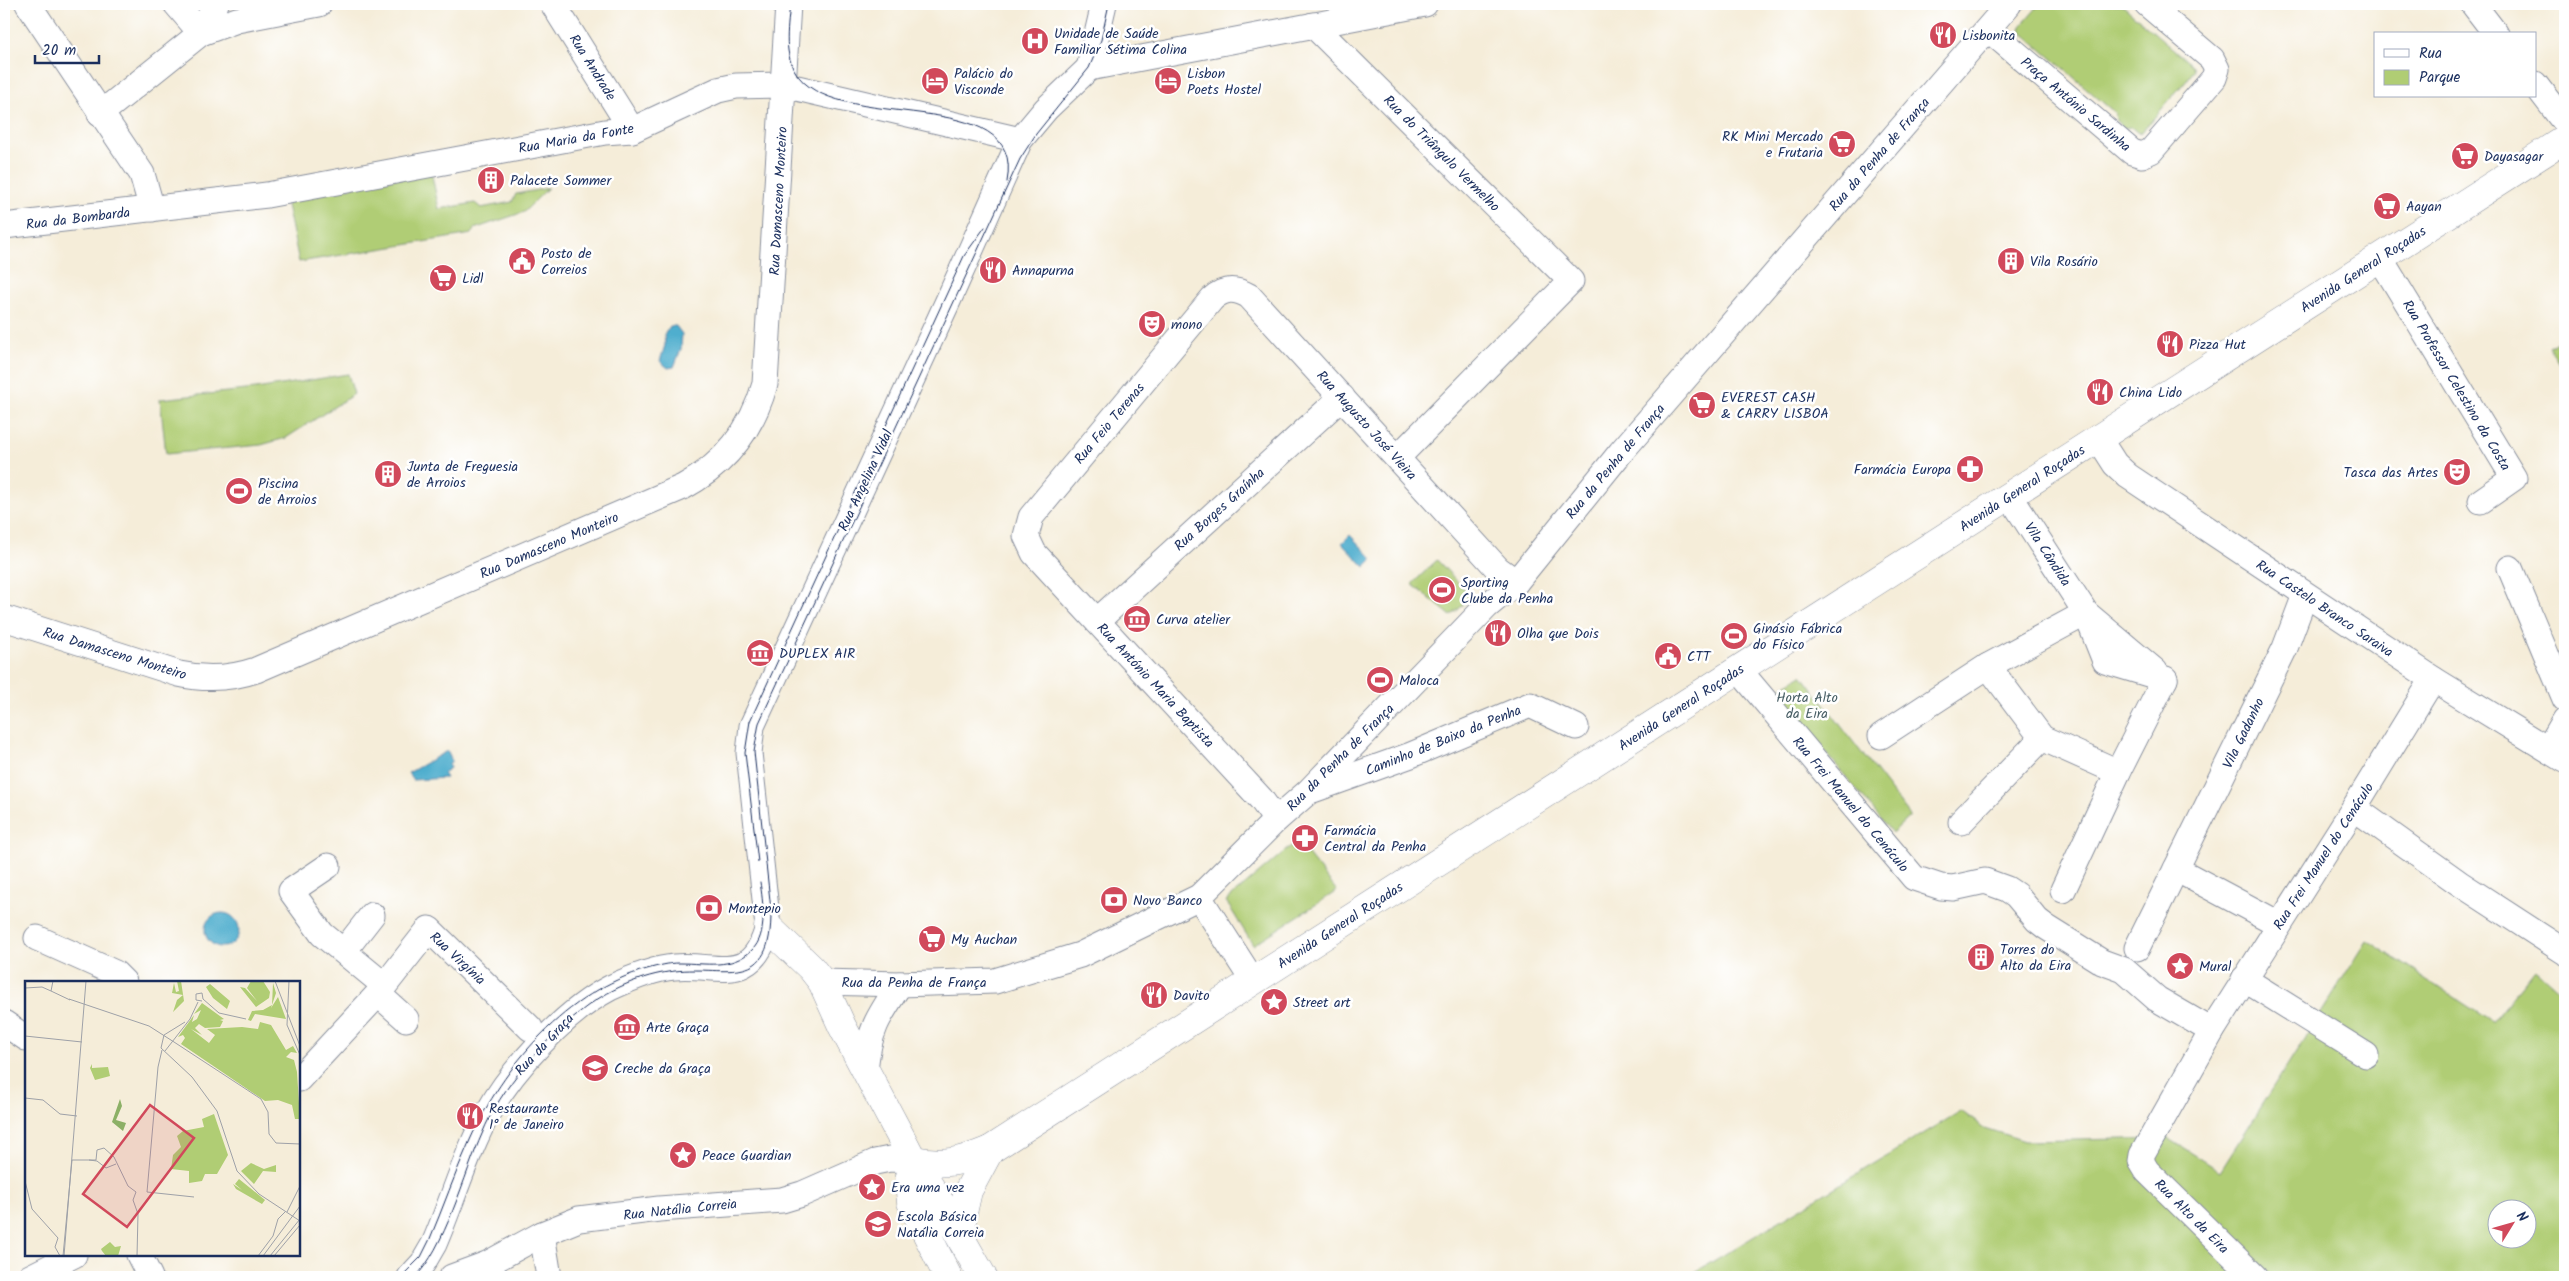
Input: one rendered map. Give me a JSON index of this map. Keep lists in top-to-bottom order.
{
  "streets": {
    "street": [
      "Rua Andrade",
      "Praça António Sardinha",
      "Rua Maria da Fonte",
      "Rua do Triângulo Vermelho",
      "Rua da Penha de França",
      "Rua Damasceno Monteiro",
      "Rua da Bombarda",
      "Avenida General Roçadas",
      "Rua Professor Celestino da Costa",
      "Rua Feio Terenas",
      "Rua Augusto José Vieira",
      "Rua Angelina Vidal",
      "Rua Borges Graínha",
      "Vila Cândida",
      "Rua Castelo Branco Saraiva",
      "Rua António Maria Baptista",
      "Vila Gadanho",
      "Caminho de Baixo da Penha",
      "Rua Frei Manuel do Cenáculo",
      "Rua Virgínia",
      "Rua da Graça",
      "Rua Natália Correia",
      "Rua Alto da Eira"
    ]
  },
  "crossings": [
    ["Rua Andrade", "Rua Maria da Fonte"],
    ["Praça António Sardinha", "Rua da Penha de França"],
    ["Rua Maria da Fonte", "Rua Damasceno Monteiro"],
    ["Rua Maria da Fonte", "Rua da Bombarda"],
    ["Rua Maria da Fonte", "Rua Angelina Vidal"],
    ["Rua do Triângulo Vermelho", "Rua Augusto José Vieira"],
    ["Rua da Penha de França", "Rua Augusto José Vieira"],
    ["Rua da Penha de França", "Rua António Maria Baptista"],
    ["Rua da Penha de França", "Caminho de Baixo da Penha"],
    ["Avenida General Roçadas", "Rua Professor Celestino da Costa"],
    ["Avenida General Roçadas", "Vila Cândida"],
    ["Avenida General Roçadas", "Rua Castelo Branco Saraiva"],
    ["Avenida General Roçadas", "Rua Frei Manuel do Cenáculo"],
    ["Avenida General Roçadas", "Rua Natália Correia"],
    ["Rua Feio Terenas", "Rua Augusto José Vieira"],
    ["Rua Feio Terenas", "Rua António Maria Baptista"],
    ["Rua Augusto José Vieira", "Rua Borges Graínha"],
    ["Rua Angelina Vidal", "Rua da Graça"],
    ["Rua Borges Graínha", "Rua António Maria Baptista"],
    ["Rua Castelo Branco Saraiva", "Vila Gadanho"],
    ["Rua Castelo Branco Saraiva", "Rua Frei Manuel do Cenáculo"],
    ["Rua Frei Manuel do Cenáculo", "Rua Alto da Eira"]
  ],
  "parks": ["Horta Alto da Eira"],
  "places": {
    "restaurant": [
      "Lisbonita",
      "Annapurna",
      "Pizza Hut",
      "China Lido",
      "Olha que Dois",
      "Davito",
      "Restaurante 1° de Janeiro"
    ],
    "hospital": ["Unidade de Saúde Familiar Sétima Colina"],
    "hotel": ["Palácio do Visconde", "Lisbon Poets Hostel"],
    "supermarket": [
      "RK Mini Mercado e Frutaria",
      "Dayasagar",
      "Aayan",
      "Lidl",
      "EVEREST CASH & CARRY LISBOA",
      "My Auchan"
    ],
    "building": [
      "Palacete Sommer",
      "Vila Rosário",
      "Junta de Freguesia de Arroios",
      "Torres do Alto da Eira"
    ],
    "public building": ["Posto de Correios", "CTT"],
    "theatre": ["mono", "Tasca das Artes"],
    "pharmacy": ["Farmácia Europa", "Farmácia Central da Penha"],
    "sports": [
      "Piscina de Arroios",
      "Sporting Clube da Penha",
      "Ginásio Fábrica do Físico",
      "Maloca"
    ],
    "museum": ["Curva atelier", "DUPLEX AIR", "Arte Graça"],
    "bank": ["Novo Banco", "Montepio"],
    "place": [
      "Mural",
      "Street art",
      "Peace Guardian",
      "Era uma vez"
    ],
    "school or university": ["Creche da Graça", "Escola Básica Natália Correia"]
  },
  "legend": ["Rua", "Parque"],
  "scale_bar": "20 m",
  "north": "top right"
}
